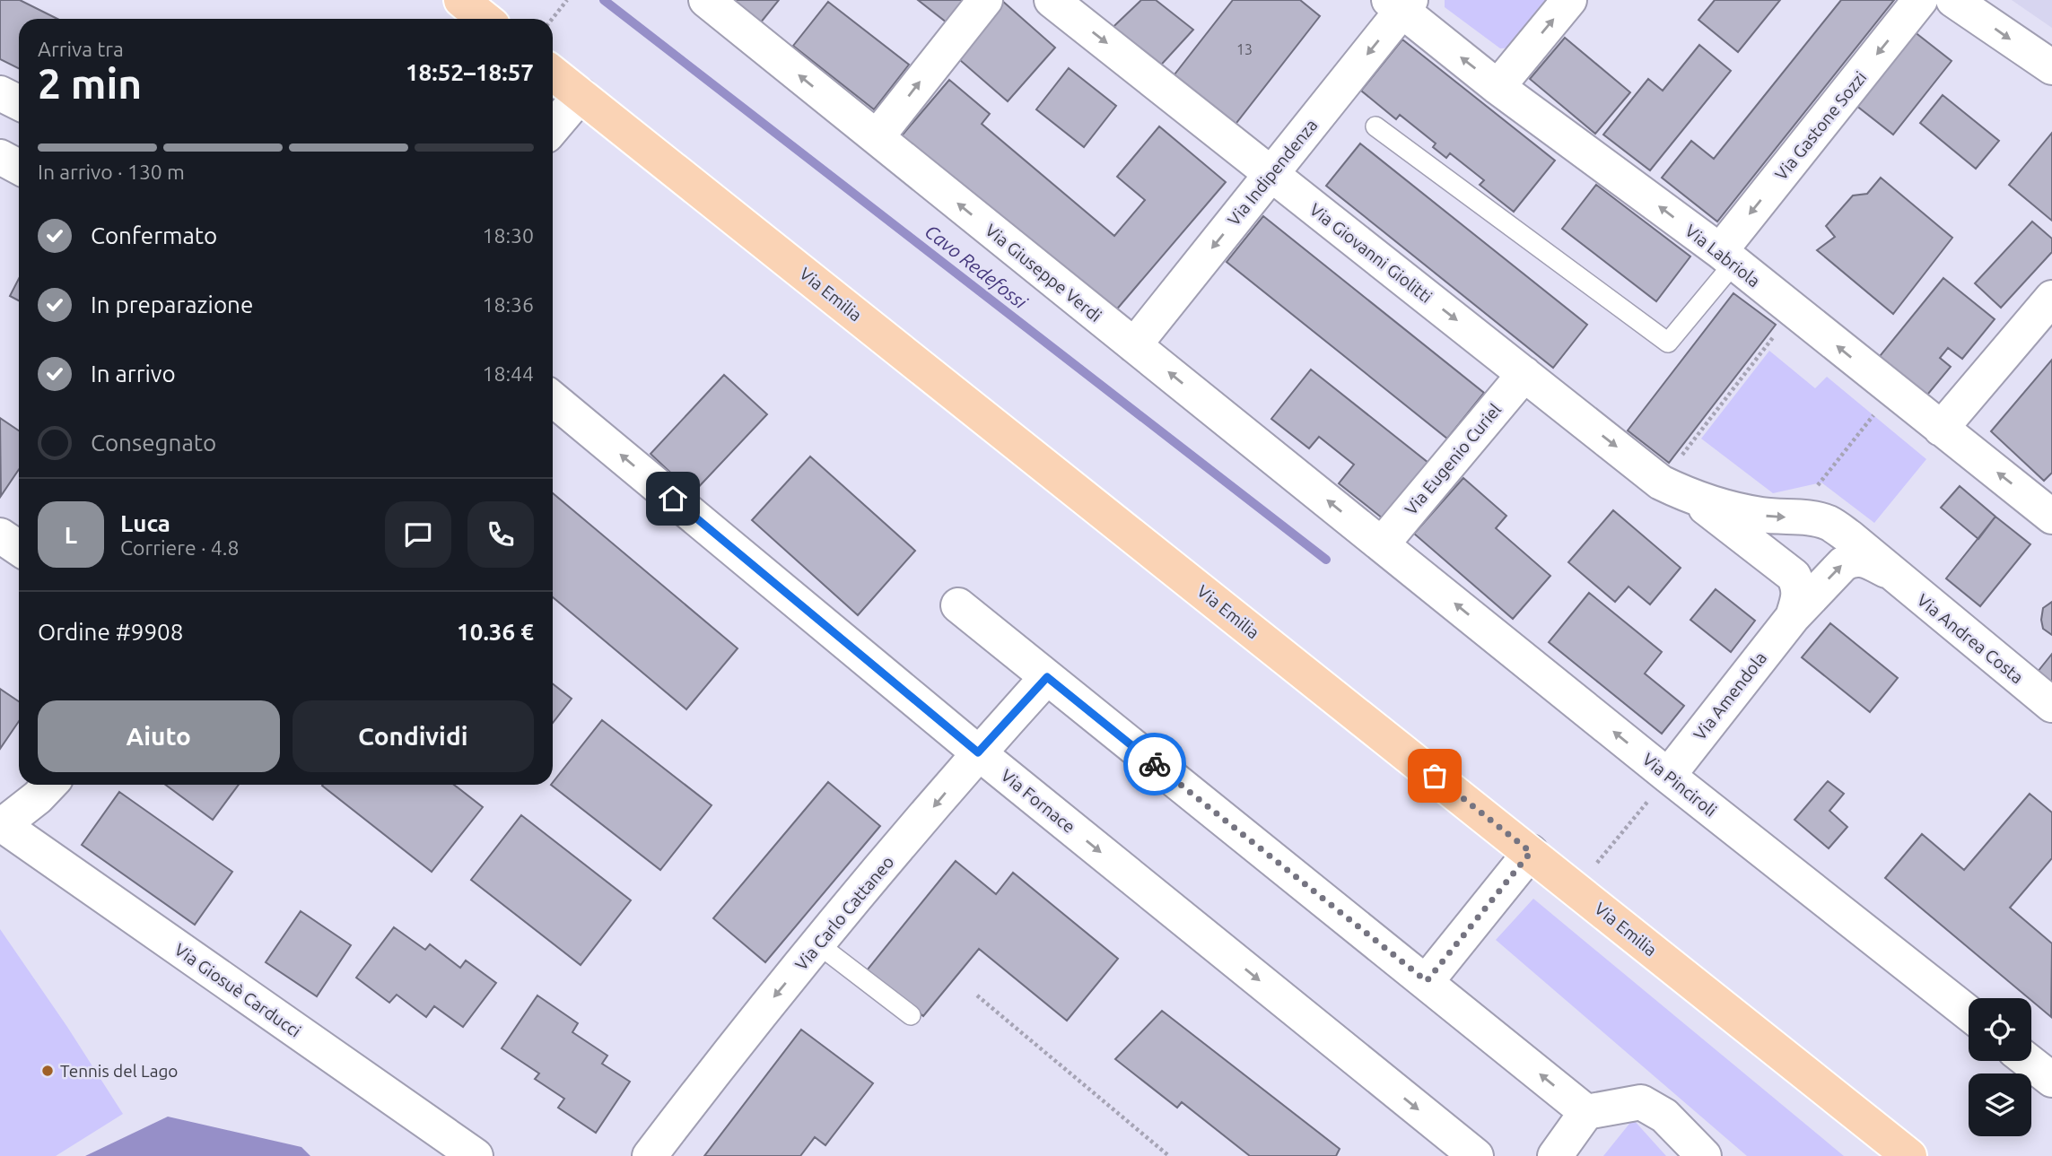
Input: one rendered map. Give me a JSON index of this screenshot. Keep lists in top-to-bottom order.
{
  "streets": {
    "main road": ["Via Emilia"],
    "street": [
      "Via Gastone Sozzi",
      "Via Indipendenza",
      "Via Giovanni Giolitti",
      "Via Labriola",
      "Via Giuseppe Verdi",
      "Via Eugenio Curiel",
      "Via Andrea Costa",
      "Via Amendola",
      "Via Pinciroli",
      "Via Fornace",
      "Via Carlo Cattaneo",
      "Via Giosuè Carducci"
    ]
  },
  "crossings": [
    ["Via Gastone Sozzi", "Via Labriola"],
    ["Via Indipendenza", "Via Giovanni Giolitti"],
    ["Via Indipendenza", "Via Labriola"],
    ["Via Indipendenza", "Via Giuseppe Verdi"],
    ["Via Giovanni Giolitti", "Via Eugenio Curiel"],
    ["Via Giuseppe Verdi", "Via Eugenio Curiel"],
    ["Via Giuseppe Verdi", "Via Pinciroli"],
    ["Via Eugenio Curiel", "Via Pinciroli"],
    ["Via Andrea Costa", "Via Amendola"],
    ["Via Amendola", "Via Pinciroli"],
    ["Via Fornace", "Via Carlo Cattaneo"]
  ],
  "one_way": [
    "Via Indipendenza",
    "Via Giovanni Giolitti",
    "Via Labriola",
    "Via Giuseppe Verdi",
    "Via Pinciroli",
    "Via Carlo Cattaneo"
  ],
  "water": ["Cavo Redefossi"],
  "places": ["Tennis del Lago"],
  "house_numbers": ["13"],
  "page": {
    "heading": ["2 min", "Arriva tra", "18:52–18:57"],
    "panel": [
      "Luca",
      "Corriere · 4.8",
      "Ordine #9908",
      "10.36 €"
    ],
    "bar": "In arrivo · 130 m",
    "list": [
      ["Confermato", "18:30"],
      ["In preparazione", "18:36"],
      ["In arrivo", "18:44"],
      "Consegnato"
    ],
    "round": "L",
    "buttons": ["Aiuto", "Condividi"]
  }
}
